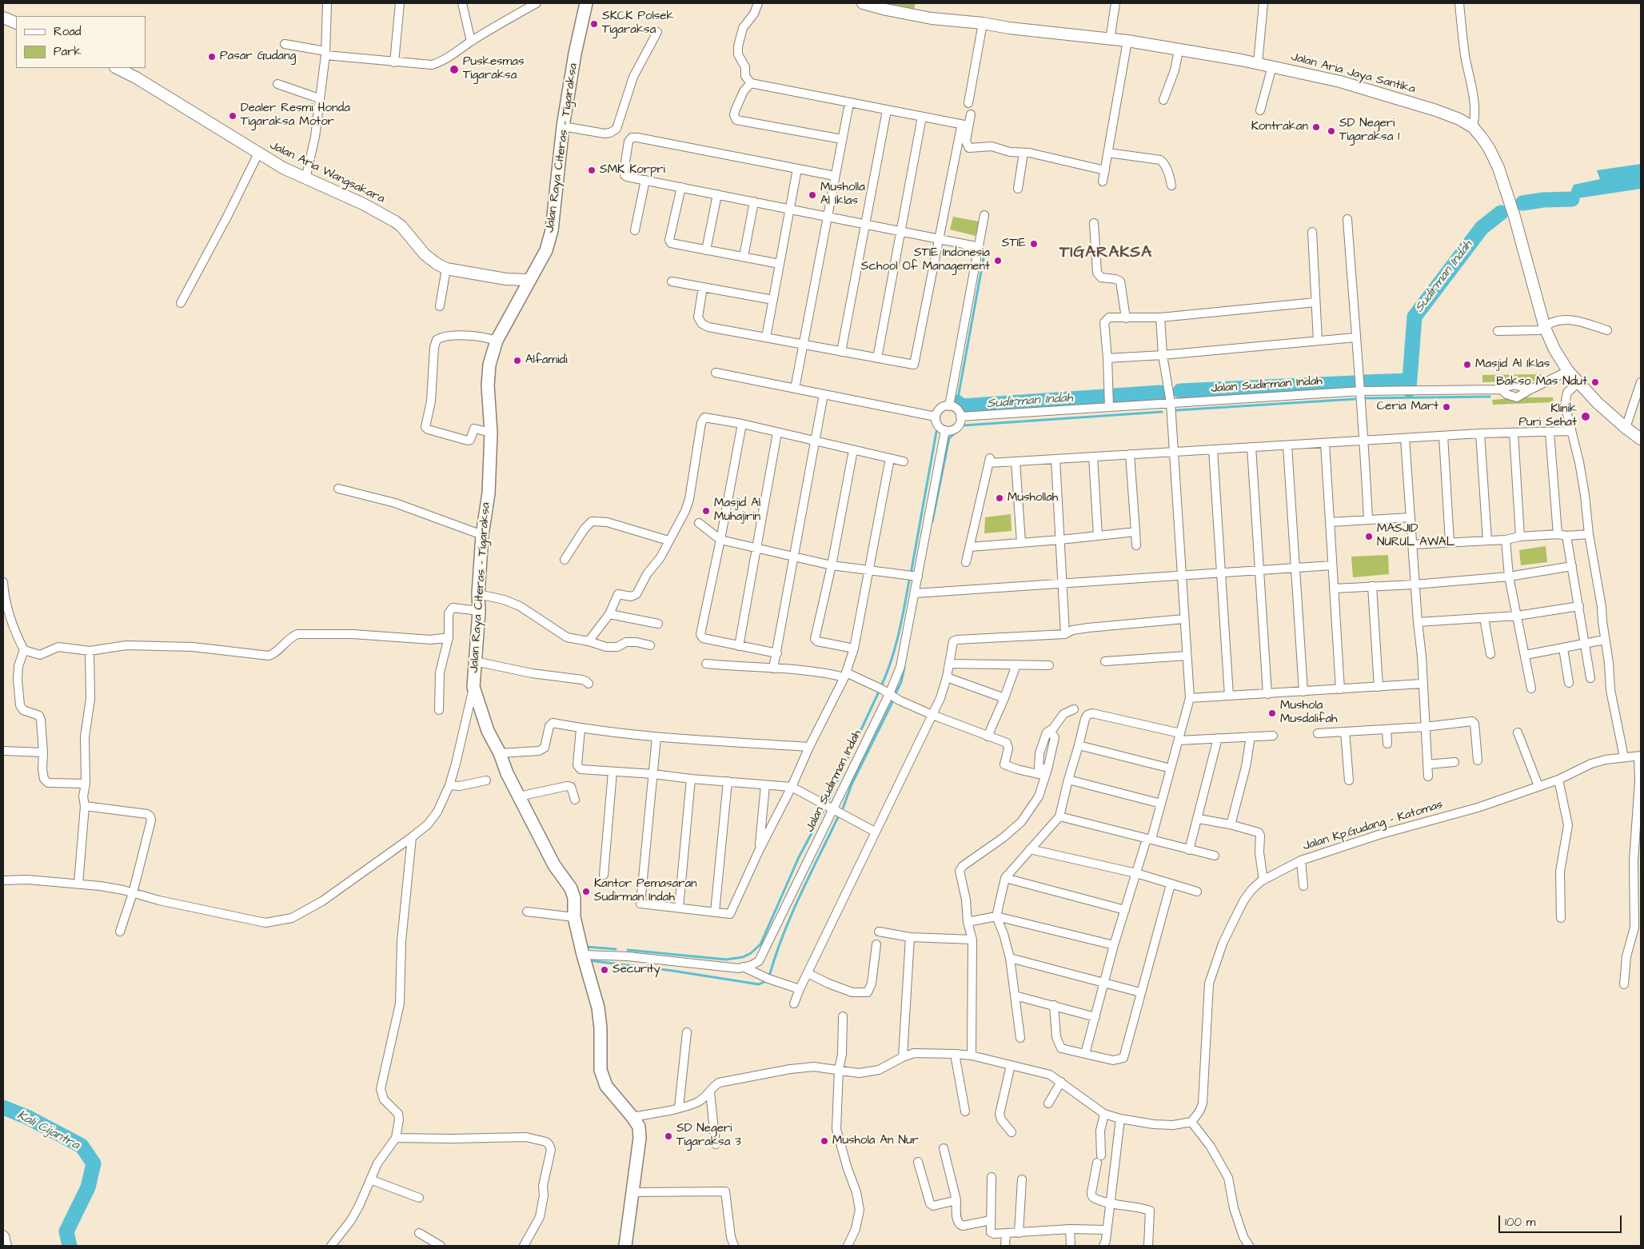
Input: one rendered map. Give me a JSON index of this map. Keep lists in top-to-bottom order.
{
  "streets": {
    "main road": ["Jalan Raya Citeras - Tigaraksa"],
    "street": [
      "Jalan Aria Jaya Santika",
      "Jalan Aria Wangsakara",
      "Jalan Sudirman Indah",
      "Jalan Kp.Gudang - Katomas"
    ]
  },
  "crossings": [
    ["Jalan Raya Citeras - Tigaraksa", "Jalan Aria Wangsakara"],
    ["Jalan Raya Citeras - Tigaraksa", "Jalan Sudirman Indah"]
  ],
  "districts": ["TIGARAKSA"],
  "water": ["Sudirman Indah", "Kali Cijantra"],
  "places": [
    "SKCK Polsek Tigaraksa",
    "Pasar Gudang",
    "Puskesmas Tigaraksa",
    "Dealer Resmi Honda Tigaraksa Motor",
    "Kontrakan",
    "SD Negeri Tigaraksa 1",
    "SMK Korpri",
    "Musholla Al Iklas",
    "STIE",
    "STIE Indonesia School Of Management",
    "Alfamidi",
    "Masjid Al Iklas",
    "Bakso Mas Ndut",
    "Ceria Mart",
    "Klinik Puri Sehat",
    "Mushollah",
    "Masjid Al Muhajirin",
    "MASJID NURUL AWAL",
    "Mushola Musdalifah",
    "Kantor Pemasaran Sudirman Indah",
    "Security",
    "SD Negeri Tigaraksa 3",
    "Mushola An Nur"
  ],
  "legend": ["Road", "Park"],
  "scale_bar": "100 m"
}
